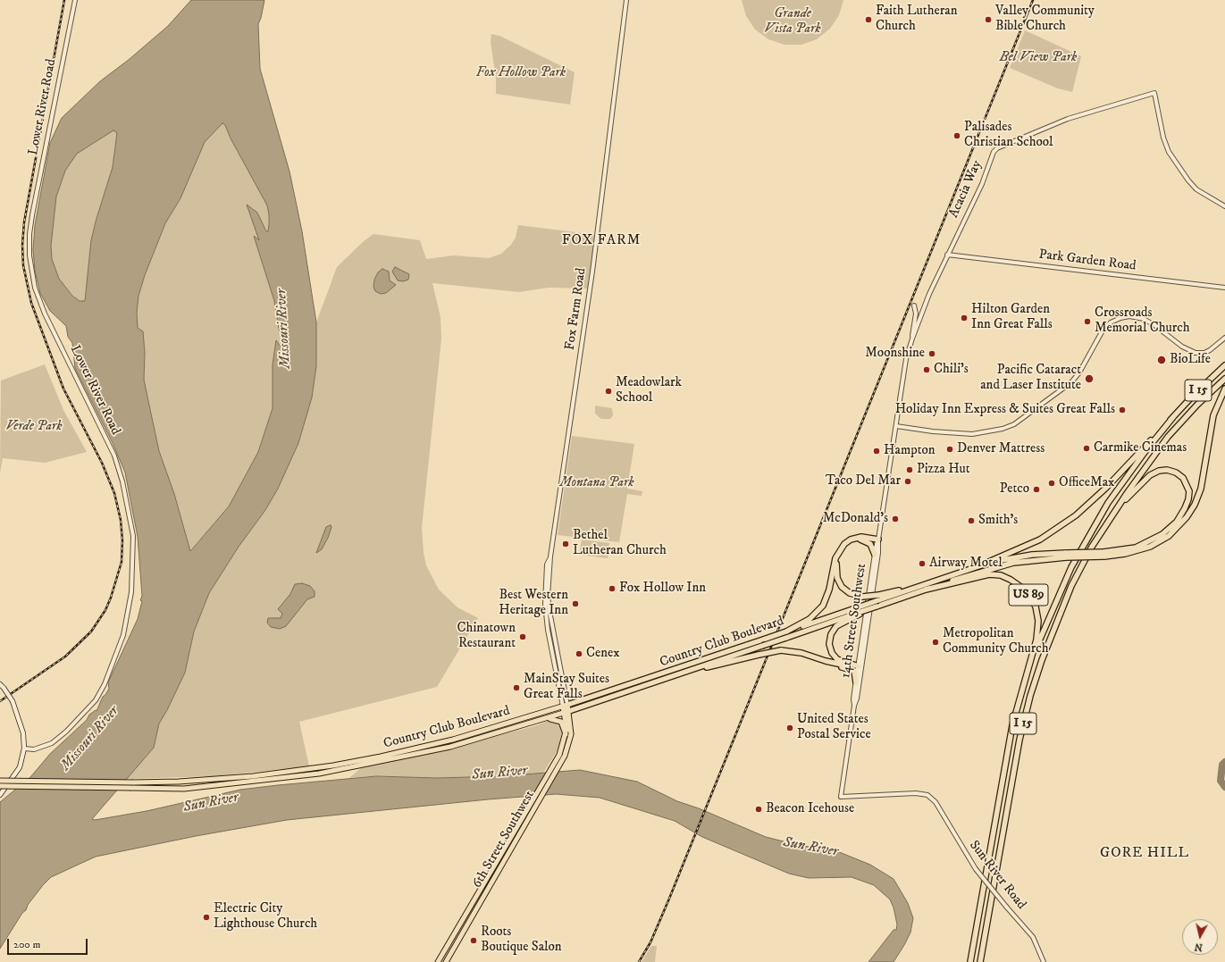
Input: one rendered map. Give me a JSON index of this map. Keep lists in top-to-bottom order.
{
  "streets": {
    "highway": ["I 15", "US 89", "Country Club Boulevard"],
    "main road": ["6th Street Southwest"],
    "street": [
      "Lower River Road",
      "Acacia Way",
      "Park Garden Road",
      "Fox Farm Road",
      "14th Street Southwest",
      "Sun River Road"
    ]
  },
  "crossings": [
    ["Acacia Way", "Park Garden Road"],
    ["Acacia Way", "14th Street Southwest"],
    ["Park Garden Road", "14th Street Southwest"],
    ["Fox Farm Road", "Country Club Boulevard"],
    ["Fox Farm Road", "6th Street Southwest"],
    ["I 15", "US 89"],
    ["US 89", "Country Club Boulevard"],
    ["14th Street Southwest", "Sun River Road"],
    ["Country Club Boulevard", "6th Street Southwest"]
  ],
  "districts": ["FOX FARM", "GORE HILL"],
  "water": ["Missouri River", "Sun River"],
  "parks": [
    "Grande Vista Park",
    "Bel View Park",
    "Fox Hollow Park",
    "Verde Park",
    "Montana Park"
  ],
  "places": [
    "Faith Lutheran Church",
    "Valley Community Bible Church",
    "Palisades Christian School",
    "Hilton Garden Inn Great Falls",
    "Crossroads Memorial Church",
    "Moonshine",
    "BioLife",
    "Chili's",
    "Pacific Cataract and Laser Institute",
    "Meadowlark School",
    "Holiday Inn Express & Suites Great Falls",
    "Carmike Cinemas",
    "Denver Mattress",
    "Hampton",
    "Pizza Hut",
    "Taco Del Mar",
    "OfficeMax",
    "Petco",
    "McDonald's",
    "Smith's",
    "Bethel Lutheran Church",
    "Airway Motel",
    "Fox Hollow Inn",
    "Best Western Heritage Inn",
    "Chinatown Restaurant",
    "Metropolitan Community Church",
    "Cenex",
    "MainStay Suites Great Falls",
    "United States Postal Service",
    "Beacon Icehouse",
    "Electric City Lighthouse Church",
    "Roots Boutique Salon"
  ],
  "scale_bar": "200 m",
  "north": "bottom"
}
